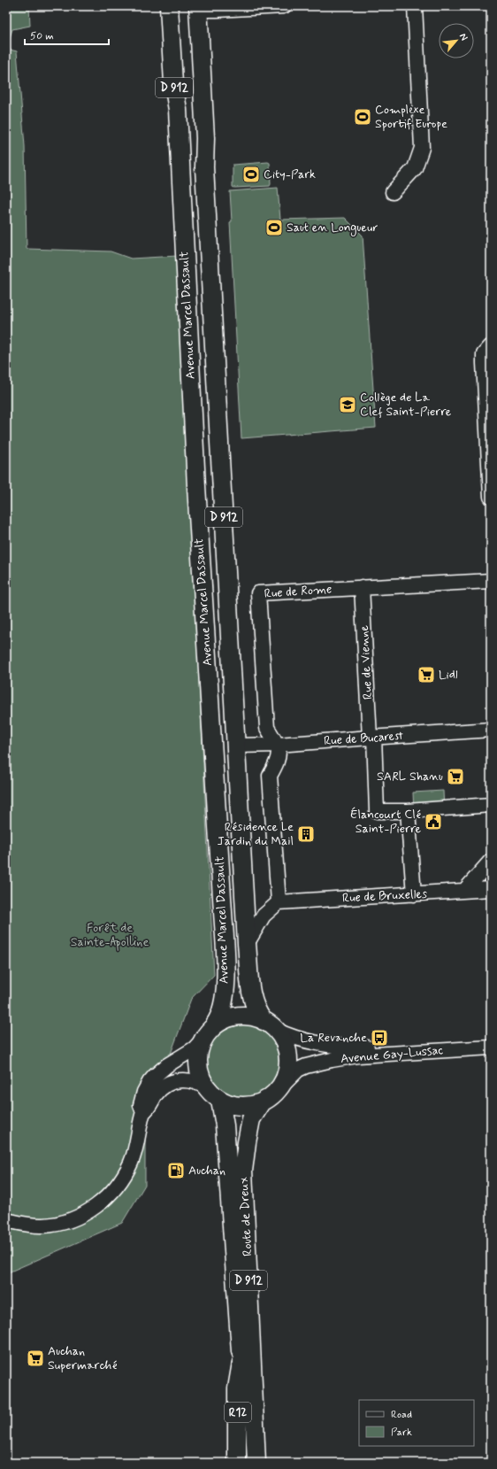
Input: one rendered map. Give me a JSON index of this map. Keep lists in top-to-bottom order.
{
  "streets": {
    "main road": [
      "D 912",
      "Avenue Marcel Dassault",
      "Route de Dreux",
      "R12"
    ],
    "street": [
      "Rue de Rome",
      "Rue de Vienne",
      "Rue de Bucarest",
      "Rue de Bruxelles",
      "Avenue Gay-Lussac"
    ]
  },
  "crossings": [
    ["Avenue Marcel Dassault", "Rue de Bucarest"],
    ["Avenue Marcel Dassault", "Avenue Gay-Lussac"],
    ["Avenue Marcel Dassault", "Route de Dreux"],
    ["Rue de Rome", "Rue de Vienne"],
    ["Rue de Rome", "Rue de Bucarest"],
    ["Rue de Vienne", "Rue de Bucarest"],
    ["Avenue Gay-Lussac", "Route de Dreux"],
    ["Route de Dreux", "R12"]
  ],
  "parks": ["Forêt de Sainte-Apolline"],
  "places": {
    "sports": ["Complexe Sportif Europe", "City-Park", "Saut en Longueur"],
    "school or university": ["Collège de La Clef Saint-Pierre"],
    "supermarket": ["Lidl", "SARL Shanu", "Auchan Supermarché"],
    "public building": ["Élancourt Clé Saint-Pierre"],
    "building": ["Résidence Le Jardin du Mail"],
    "bus stop": ["La Revanche"],
    "fuel station": ["Auchan"]
  },
  "legend": ["Road", "Park"],
  "scale_bar": "50 m",
  "north": "top right"
}
